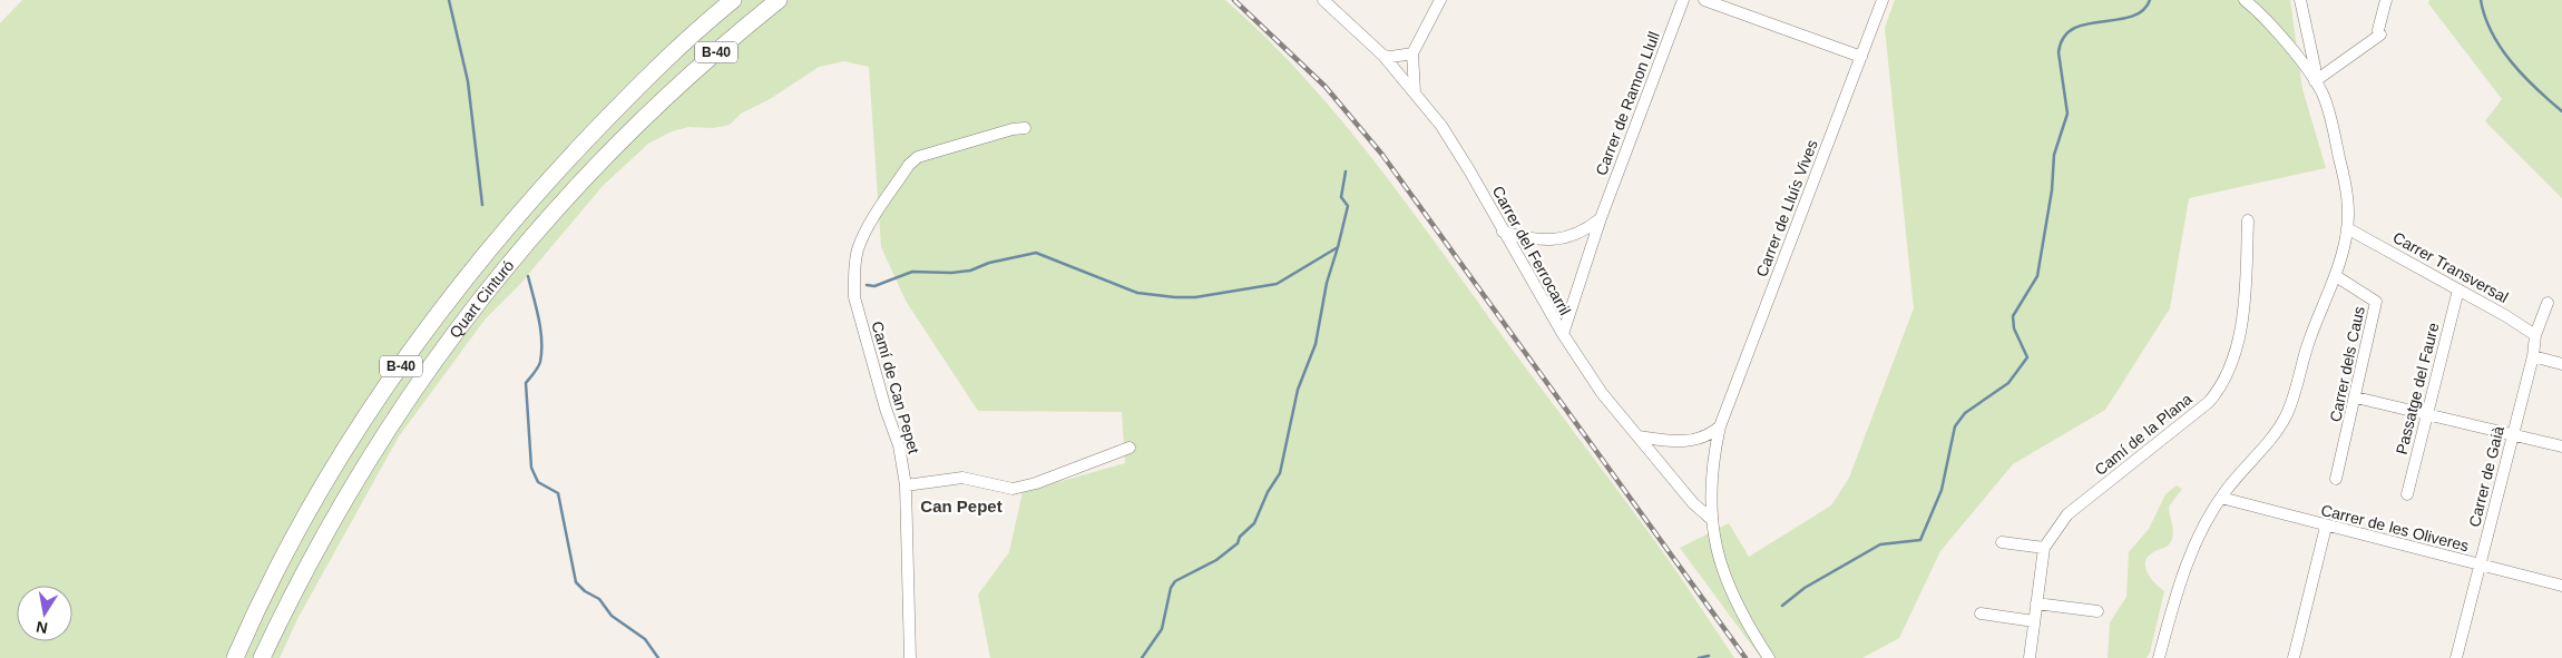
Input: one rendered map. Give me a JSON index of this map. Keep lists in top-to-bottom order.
{
  "streets": {
    "highway": ["B-40", "Quart Cinturó"],
    "street": [
      "Carrer de Ramon Llull",
      "Carrer de Lluís Vives",
      "Carrer del Ferrocarril",
      "Carrer Transversal",
      "Carrer dels Caus",
      "Camí de Can Pepet",
      "Passatge del Faure",
      "Camí de la Plana",
      "Carrer de Gaià",
      "Carrer de les Oliveres"
    ]
  },
  "crossings": [
    ["Carrer de Ramon Llull", "Carrer del Ferrocarril"],
    ["Carrer de Lluís Vives", "Carrer del Ferrocarril"],
    ["Carrer Transversal", "Passatge del Faure"],
    ["Carrer Transversal", "Carrer de Gaià"],
    ["Carrer de Gaià", "Carrer de les Oliveres"]
  ],
  "districts": ["Can Pepet"],
  "north": "bottom"
}
